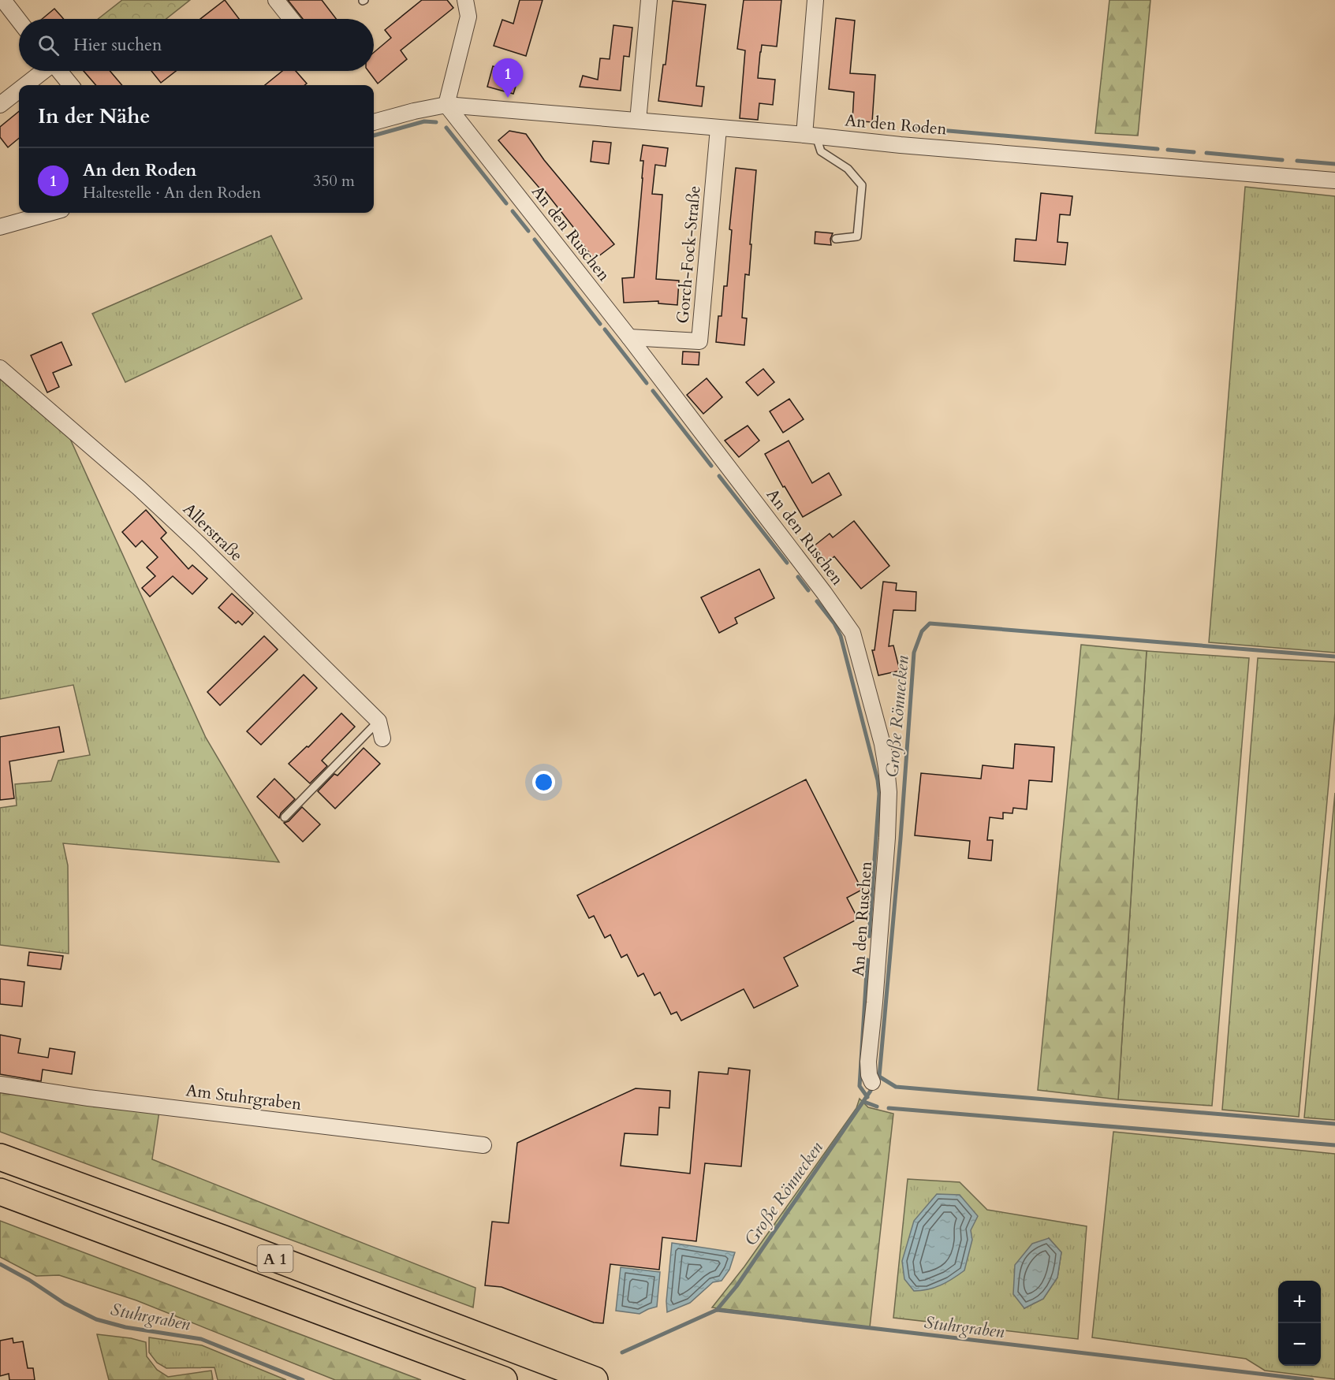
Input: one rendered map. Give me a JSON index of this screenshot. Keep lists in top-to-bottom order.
{
  "streets": {
    "highway": ["A 1"],
    "street": [
      "An den Roden",
      "An den Ruschen",
      "Gorch-Fock-Straße",
      "Allerstraße",
      "Am Stuhrgraben"
    ]
  },
  "crossings": [
    ["An den Roden", "An den Ruschen"],
    ["An den Roden", "Gorch-Fock-Straße"],
    ["An den Ruschen", "Gorch-Fock-Straße"]
  ],
  "water": ["Große Rönnecken", "Stuhrgraben"],
  "page": {
    "search": "Hier suchen",
    "pins": "1",
    "heading": "In der Nähe",
    "list": [
      {
        "mark": "1",
        "name": "An den Roden",
        "note": "Haltestelle · An den Roden",
        "value": "350 m"
      }
    ],
    "map_buttons": ["+", "−"]
  }
}
